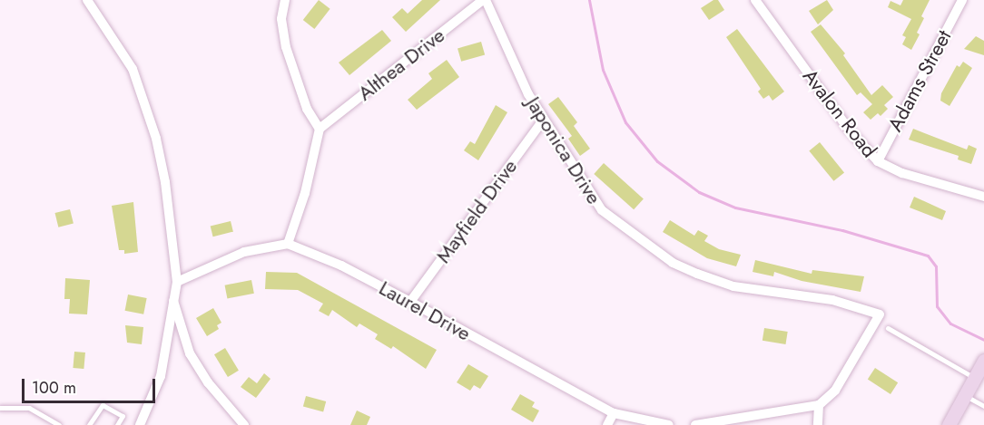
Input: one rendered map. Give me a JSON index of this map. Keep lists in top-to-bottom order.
{
  "streets": {
    "street": [
      "Althea Drive",
      "Adams Street",
      "Avalon Road",
      "Japonica Drive",
      "Mayfield Drive",
      "Laurel Drive"
    ]
  },
  "crossings": [
    ["Althea Drive", "Japonica Drive"],
    ["Adams Street", "Avalon Road"],
    ["Japonica Drive", "Mayfield Drive"],
    ["Mayfield Drive", "Laurel Drive"]
  ],
  "scale_bar": "100 m"
}
